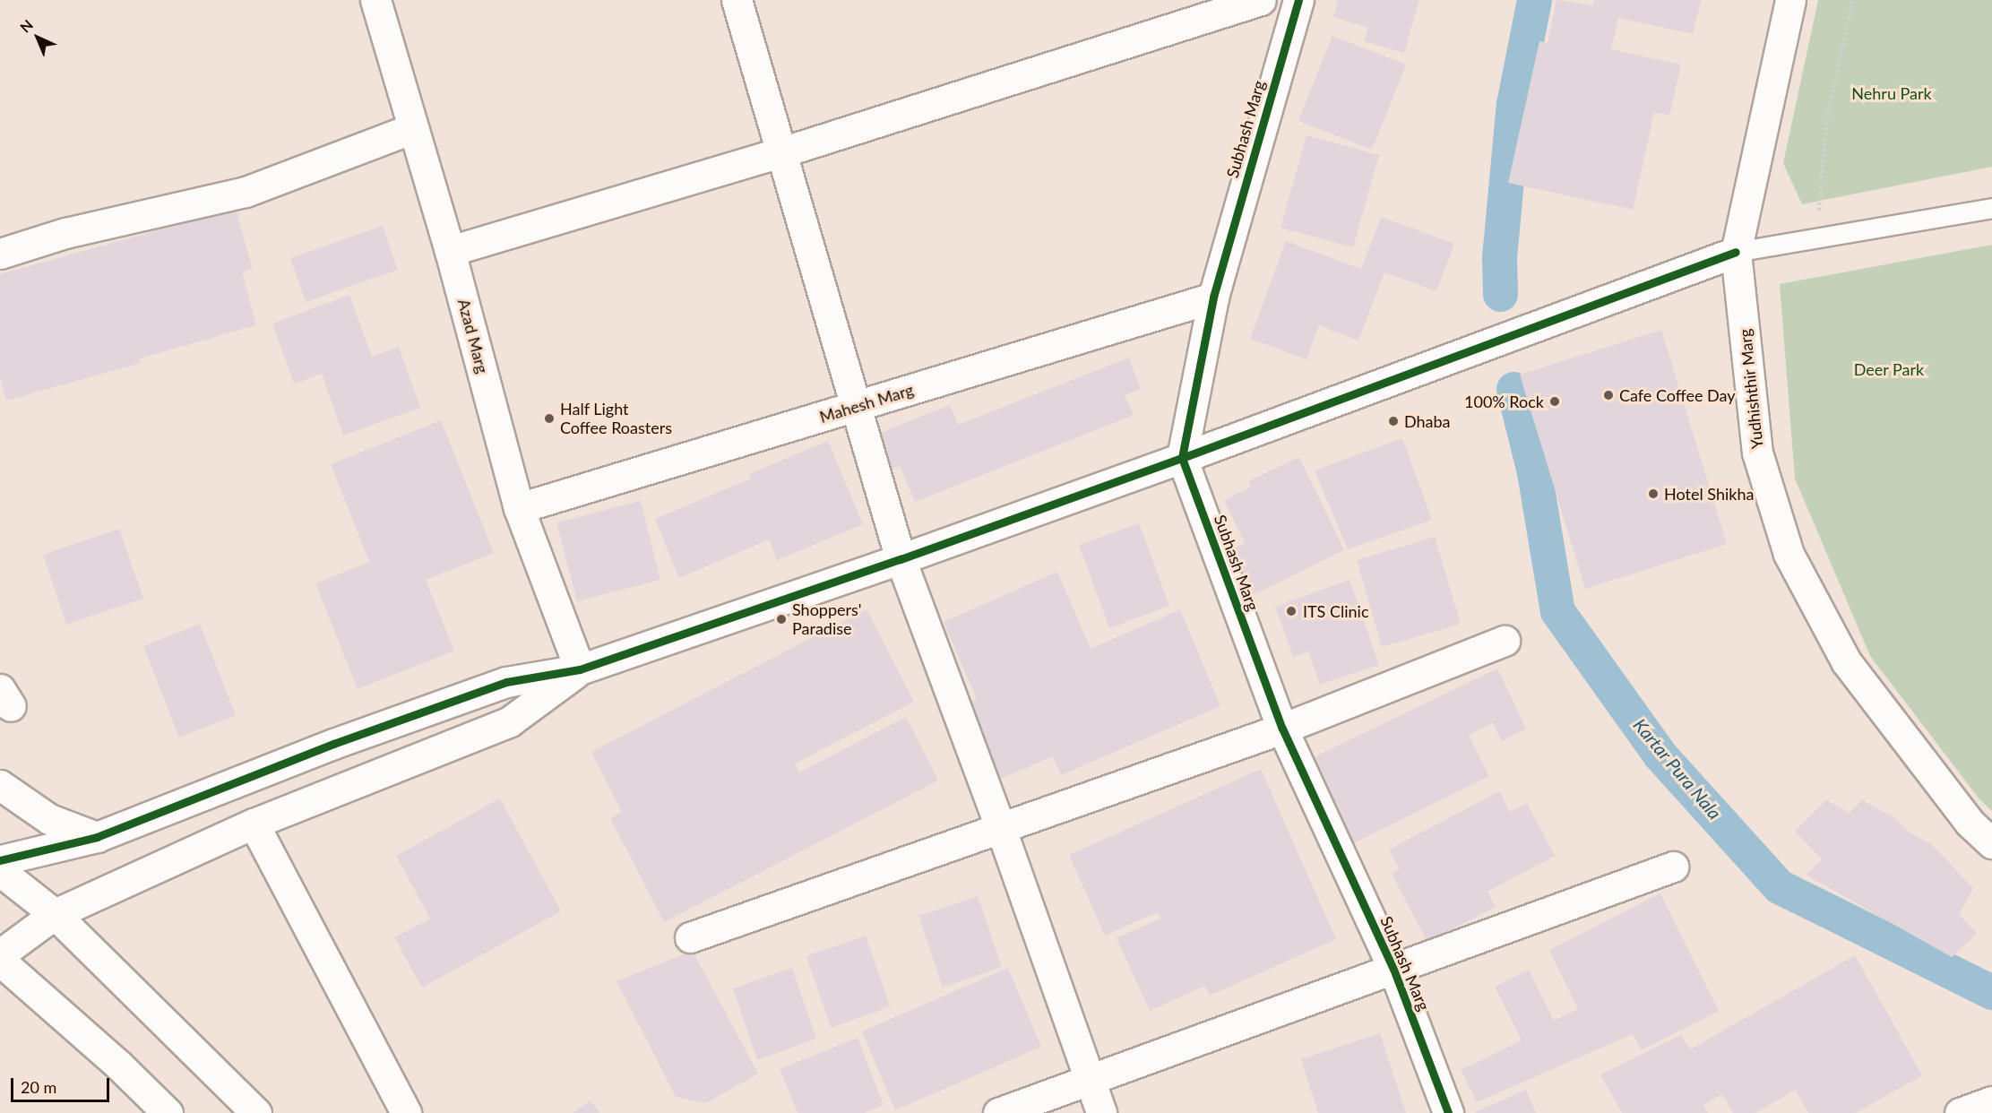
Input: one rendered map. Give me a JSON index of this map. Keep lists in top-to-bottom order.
{
  "streets": {
    "street": [
      "Subhash Marg",
      "Azad Marg",
      "Yudhishthir Marg",
      "Mahesh Marg"
    ]
  },
  "crossings": [
    ["Subhash Marg", "Mahesh Marg"],
    ["Azad Marg", "Mahesh Marg"]
  ],
  "water": ["Kartar Pura Nala"],
  "parks": ["Nehru Park", "Deer Park"],
  "places": [
    "Cafe Coffee Day",
    "100% Rock",
    "Half Light Coffee Roasters",
    "Dhaba",
    "Hotel Shikha",
    "ITS Clinic",
    "Shoppers' Paradise"
  ],
  "scale_bar": "20 m",
  "north": "top left"
}
